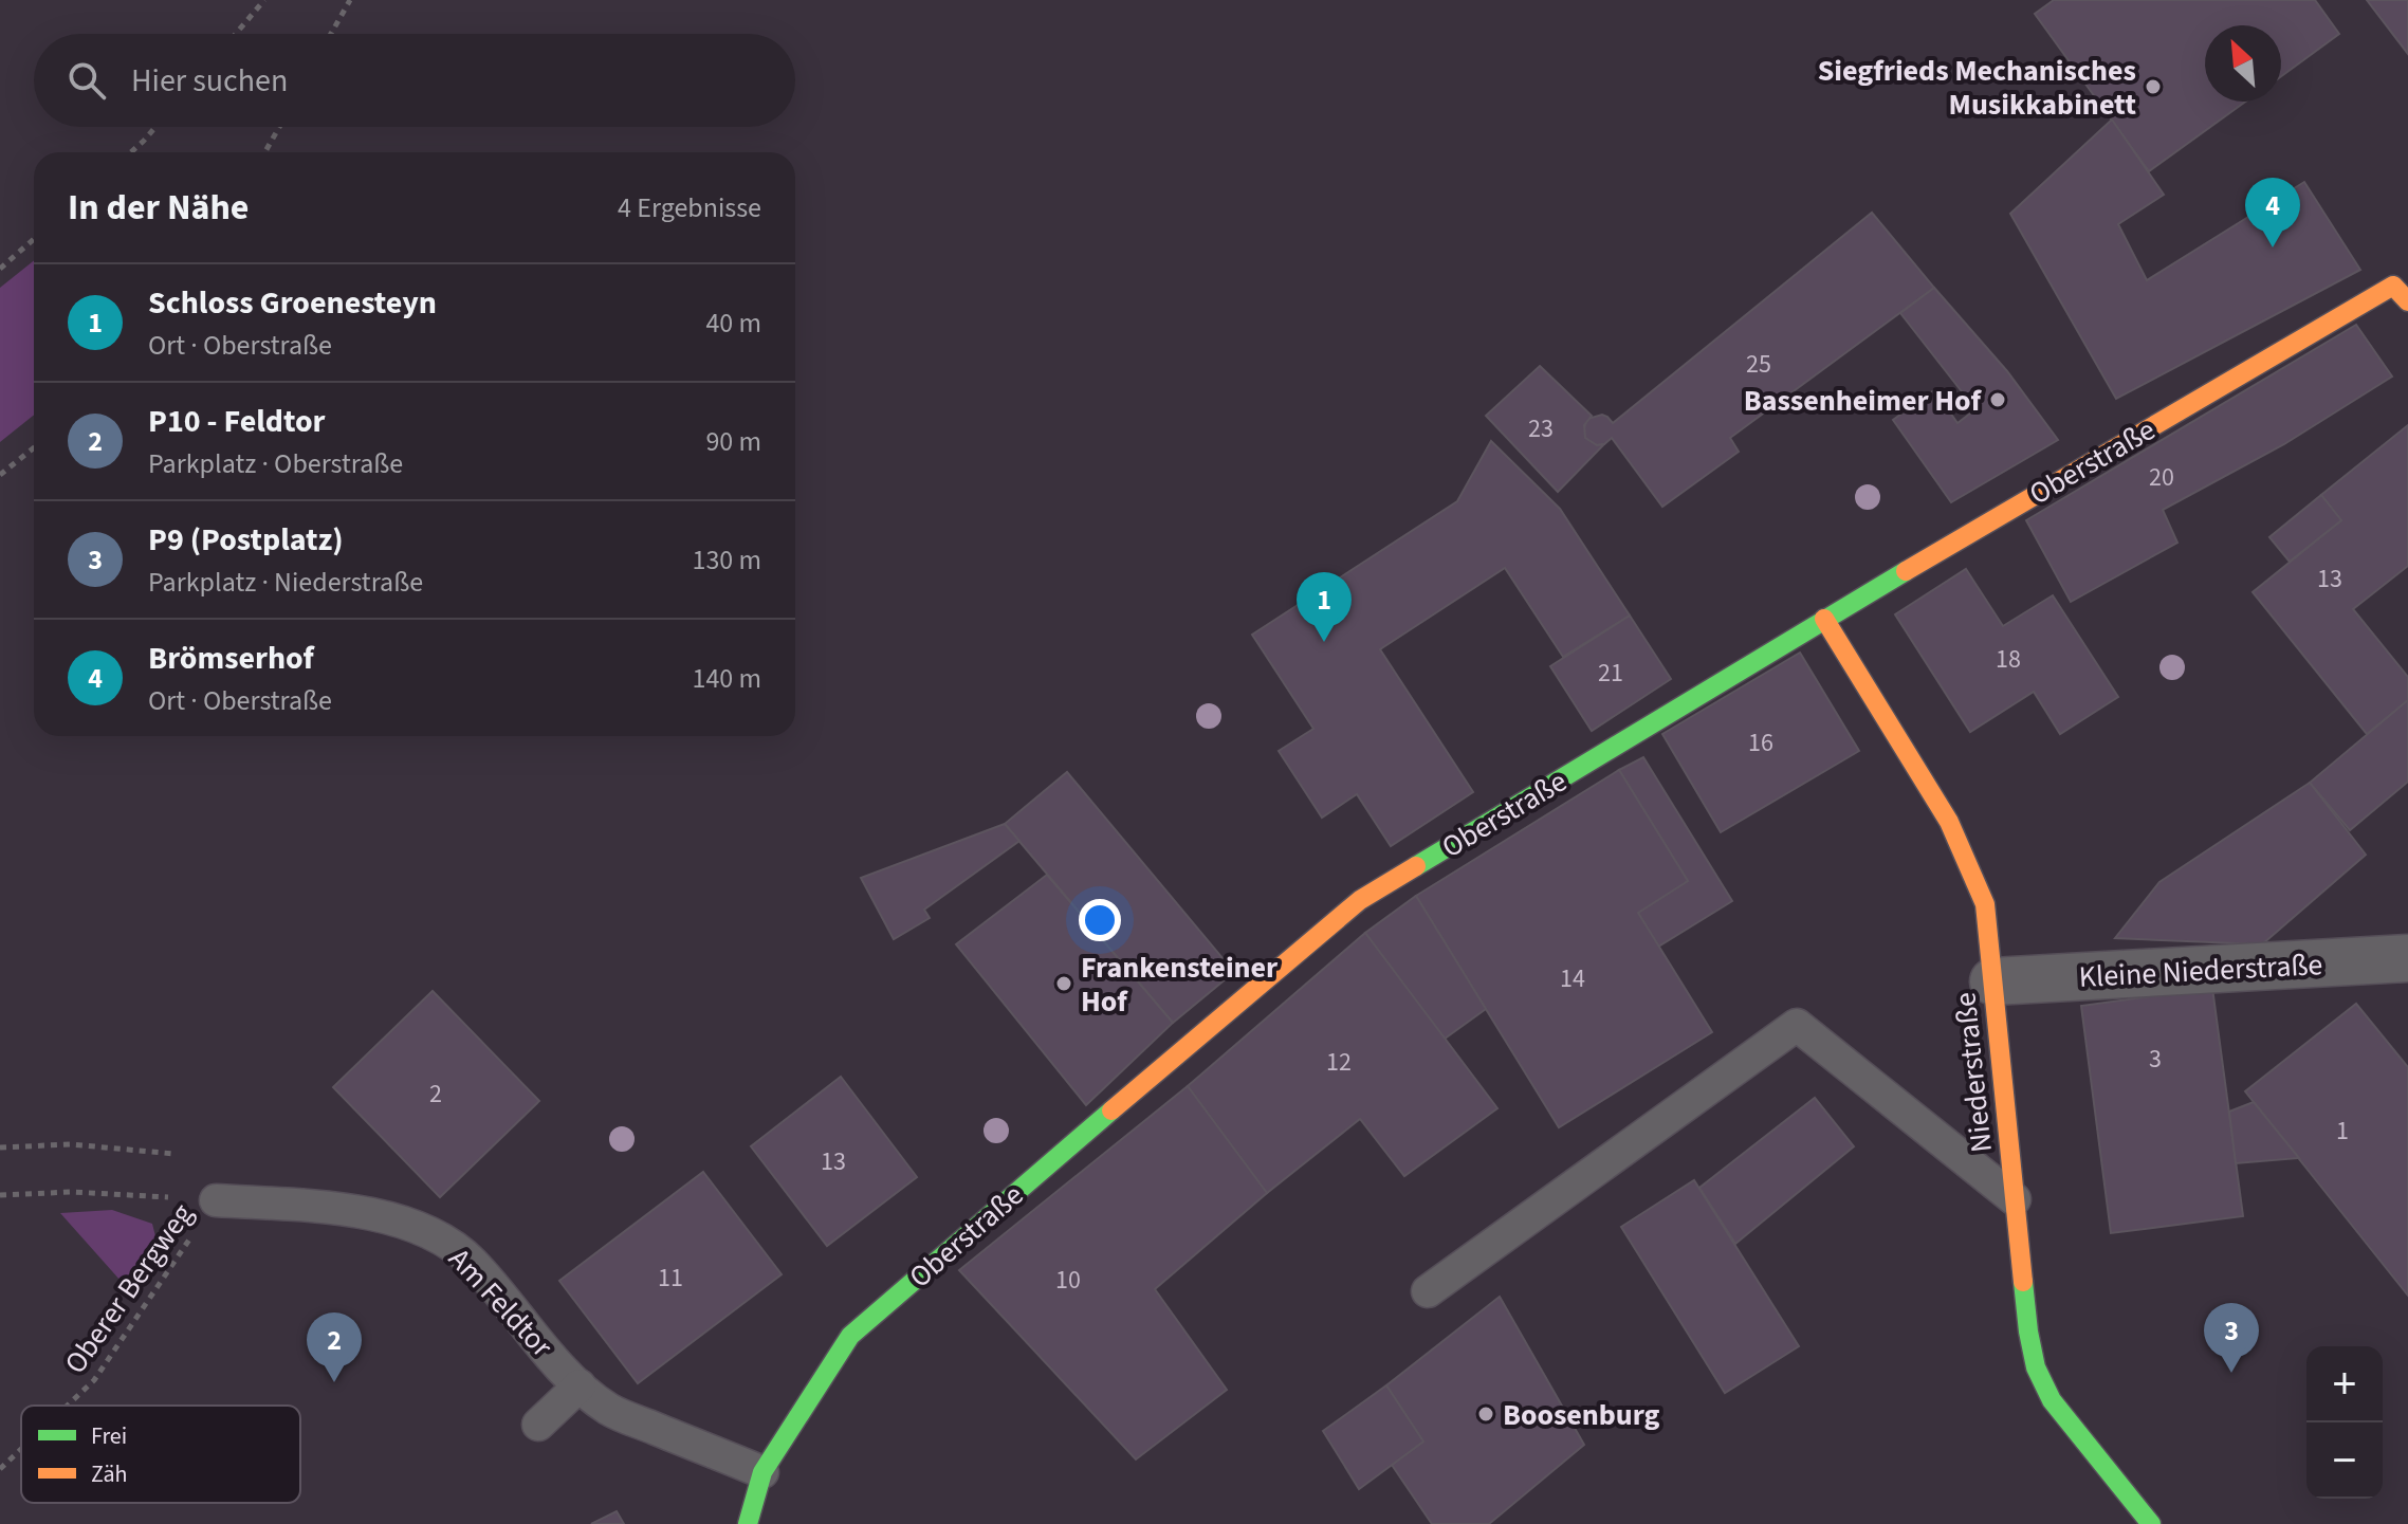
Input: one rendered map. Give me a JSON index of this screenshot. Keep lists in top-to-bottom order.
{
  "streets": {
    "street": ["Oberstraße", "Kleine Niederstraße", "Niederstraße"],
    "lane": ["Am Feldtor"],
    "path": ["Oberer Bergweg"]
  },
  "crossings": [
    ["Oberstraße", "Niederstraße"],
    ["Oberstraße", "Am Feldtor"],
    ["Kleine Niederstraße", "Niederstraße"],
    ["Oberer Bergweg", "Am Feldtor"]
  ],
  "places": [
    "Siegfrieds Mechanisches Musikkabinett",
    "Bassenheimer Hof",
    "Frankensteiner Hof",
    "Boosenburg"
  ],
  "house_numbers": [
    "25",
    "23",
    "20",
    "13",
    "18",
    "21",
    "16",
    "14",
    "3",
    "12",
    "2",
    "1",
    "13",
    "11",
    "10"
  ],
  "legend": ["Frei", "Zäh"],
  "north": "top left",
  "page": {
    "search": "Hier suchen",
    "heading": ["In der Nähe", "4 Ergebnisse"],
    "pins": [
      "4",
      "1",
      "3",
      "2"
    ],
    "list": [
      {
        "mark": "1",
        "name": "Schloss Groenesteyn",
        "note": "Ort · Oberstraße",
        "value": "40 m"
      },
      {
        "mark": "2",
        "name": "P10 - Feldtor",
        "note": "Parkplatz · Oberstraße",
        "value": "90 m"
      },
      {
        "mark": "3",
        "name": "P9 (Postplatz)",
        "note": "Parkplatz · Niederstraße",
        "value": "130 m"
      },
      {
        "mark": "4",
        "name": "Brömserhof",
        "note": "Ort · Oberstraße",
        "value": "140 m"
      }
    ],
    "map_buttons": ["+", "−"]
  }
}
